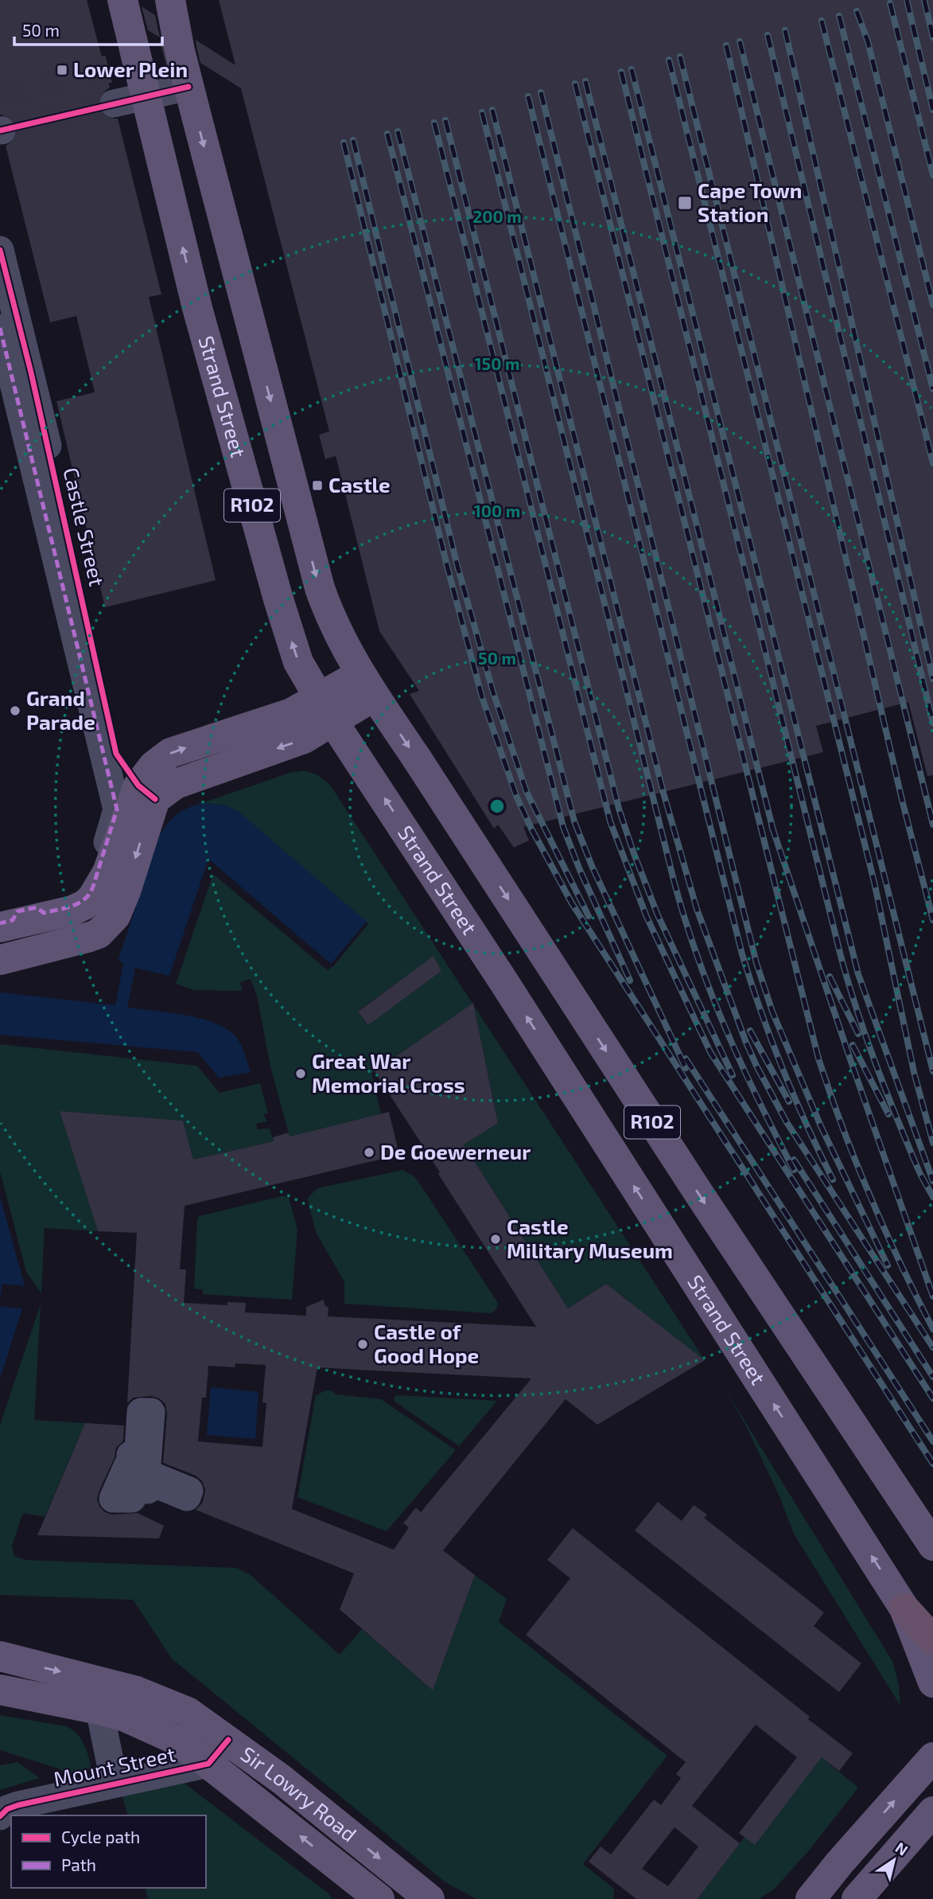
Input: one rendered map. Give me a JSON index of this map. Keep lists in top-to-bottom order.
{
  "streets": {
    "main road": ["Strand Street", "R102", "Sir Lowry Road"],
    "street": ["Castle Street", "Mount Street"]
  },
  "crossings": [
    ["Mount Street", "Sir Lowry Road"]
  ],
  "places": {
    "transit": ["Lower Plein", "Cape Town Station", "Castle"],
    "other": [
      "Grand Parade",
      "Great War Memorial Cross",
      "De Goewerneur",
      "Castle Military Museum",
      "Castle of Good Hope"
    ]
  },
  "legend": ["Cycle path", "Path"],
  "scale_bar": "50 m",
  "north": "top right",
  "rings": [
    "200 m",
    "150 m",
    "100 m",
    "50 m"
  ]
}
